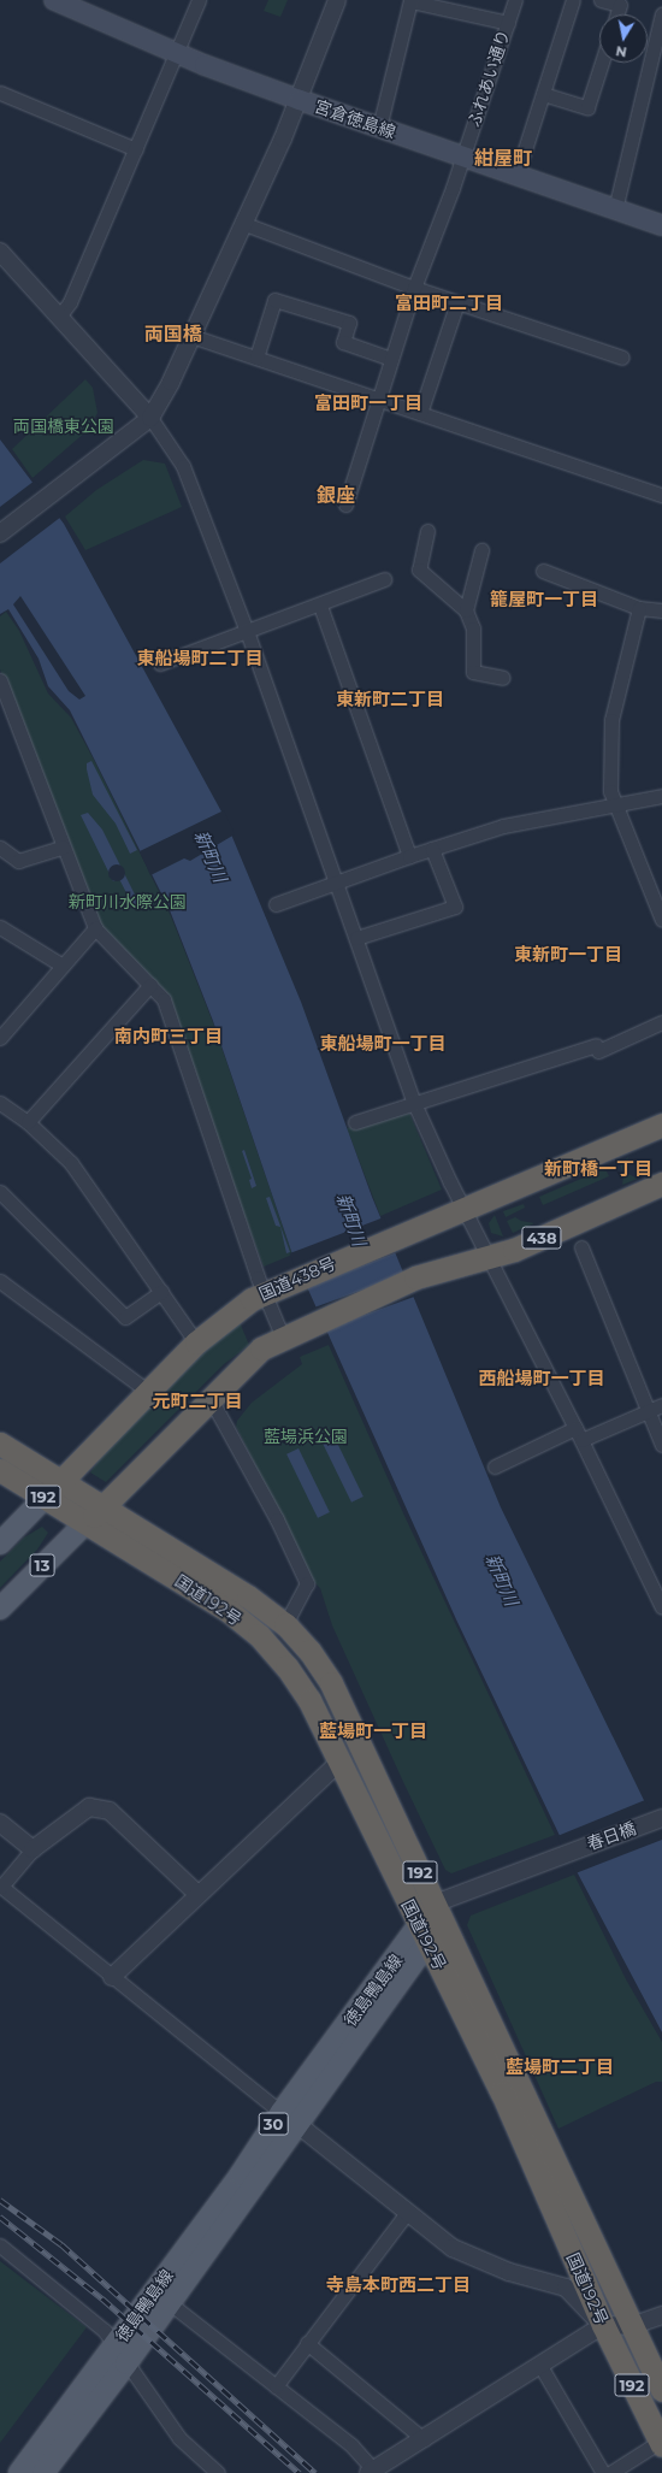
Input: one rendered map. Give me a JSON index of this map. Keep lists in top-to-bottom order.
{
  "streets": {
    "highway": [
      "438",
      "国道438号",
      "192",
      "国道192号"
    ],
    "main road": [
      "宮倉徳島線",
      "13",
      "徳島鴨島線",
      "30"
    ],
    "street": ["ふれあい通り", "春日橋"]
  },
  "crossings": [
    ["ふれあい通り", "宮倉徳島線"],
    ["438", "13"],
    ["438", "国道192号"],
    ["国道438号", "国道192号"],
    ["13", "国道192号"],
    ["国道192号", "春日橋"],
    ["国道192号", "徳島鴨島線"],
    ["春日橋", "徳島鴨島線"]
  ],
  "districts": [
    "紺屋町",
    "富田町二丁目",
    "両国橋",
    "富田町一丁目",
    "銀座",
    "籠屋町一丁目",
    "東船場町二丁目",
    "東新町二丁目",
    "東新町一丁目",
    "南内町三丁目",
    "東船場町一丁目",
    "新町橋一丁目",
    "西船場町一丁目",
    "元町二丁目",
    "藍場町一丁目",
    "藍場町二丁目",
    "寺島本町西二丁目"
  ],
  "water": ["新町川"],
  "parks": ["両国橋東公園", "新町川水際公園", "藍場浜公園"],
  "north": "bottom"
}
